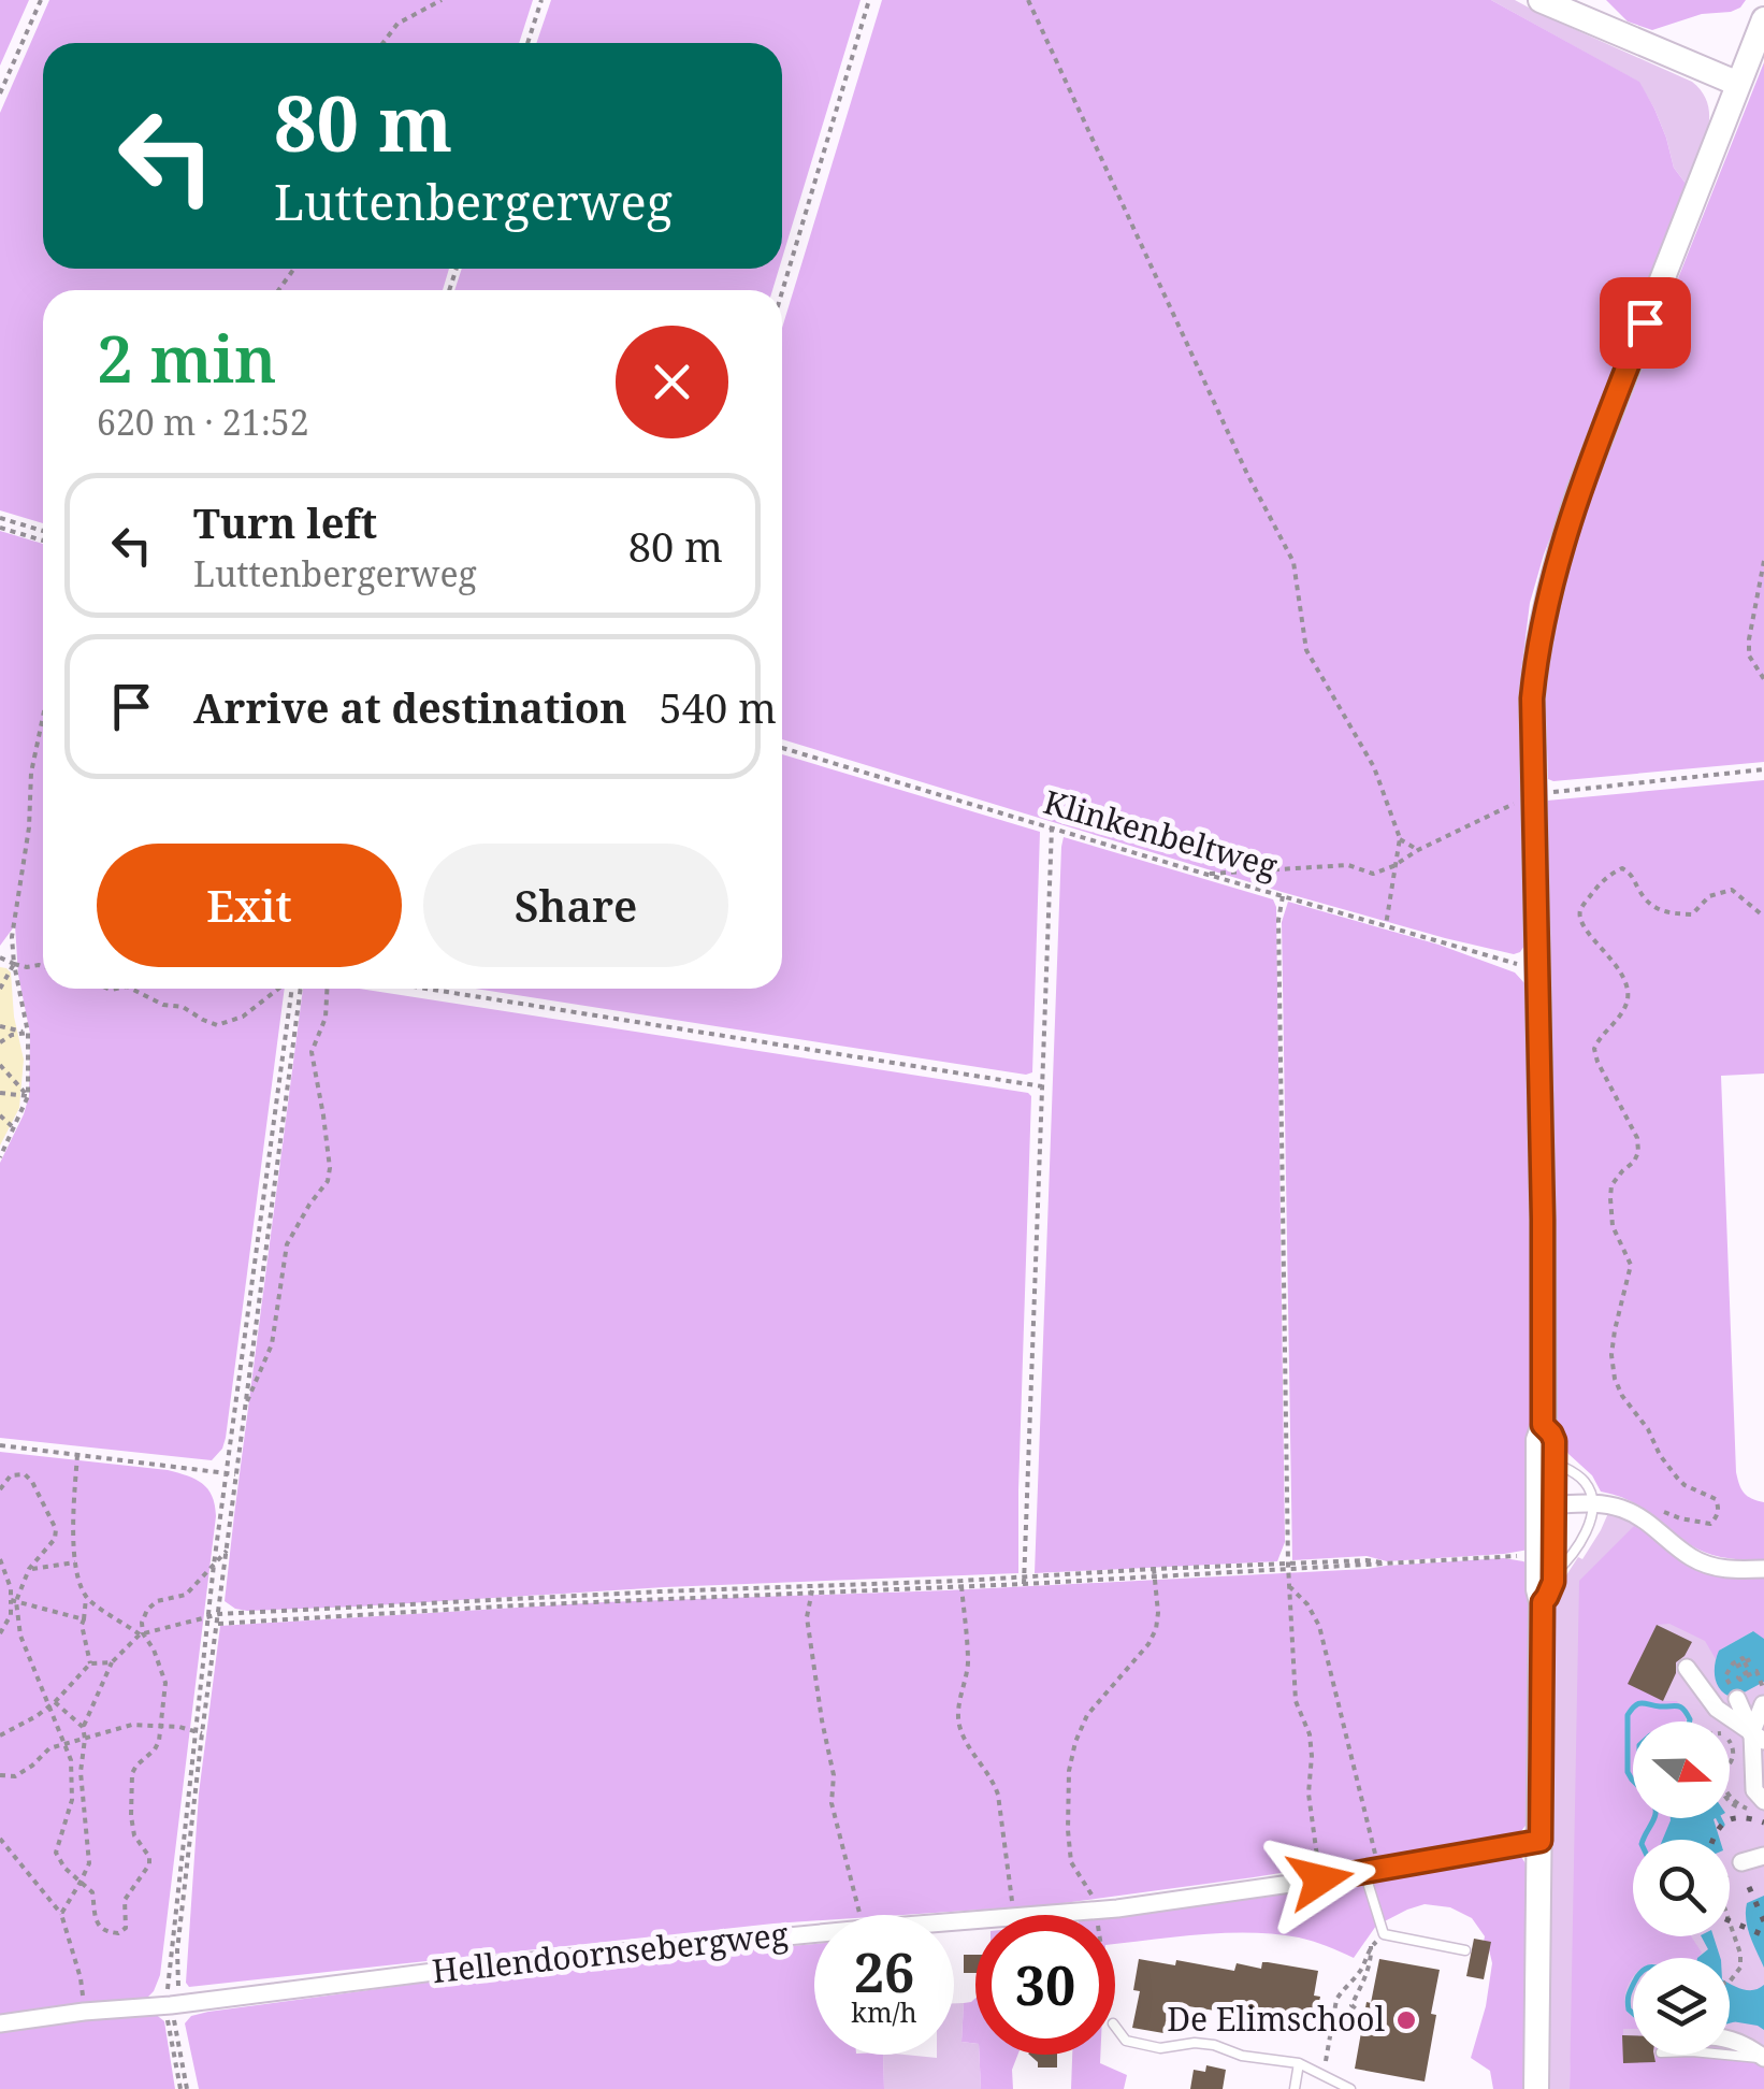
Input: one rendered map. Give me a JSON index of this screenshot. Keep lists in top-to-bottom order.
{
  "streets": {
    "street": ["Hellendoornsebergweg"],
    "path": ["Klinkenbeltweg"]
  },
  "places": ["De Elimschool"],
  "north": "right",
  "page": {
    "turn": ["80 m", "Luttenbergerweg"],
    "heading": ["2 min", "620 m · 21:52"],
    "list": [
      {
        "name": "Turn left",
        "note": "Luttenbergerweg",
        "value": "80 m"
      },
      {
        "name": "Arrive at destination",
        "value": "540 m"
      }
    ],
    "buttons": ["Exit", "Share"],
    "speed": "26 km/h",
    "limit": "30"
  }
}
